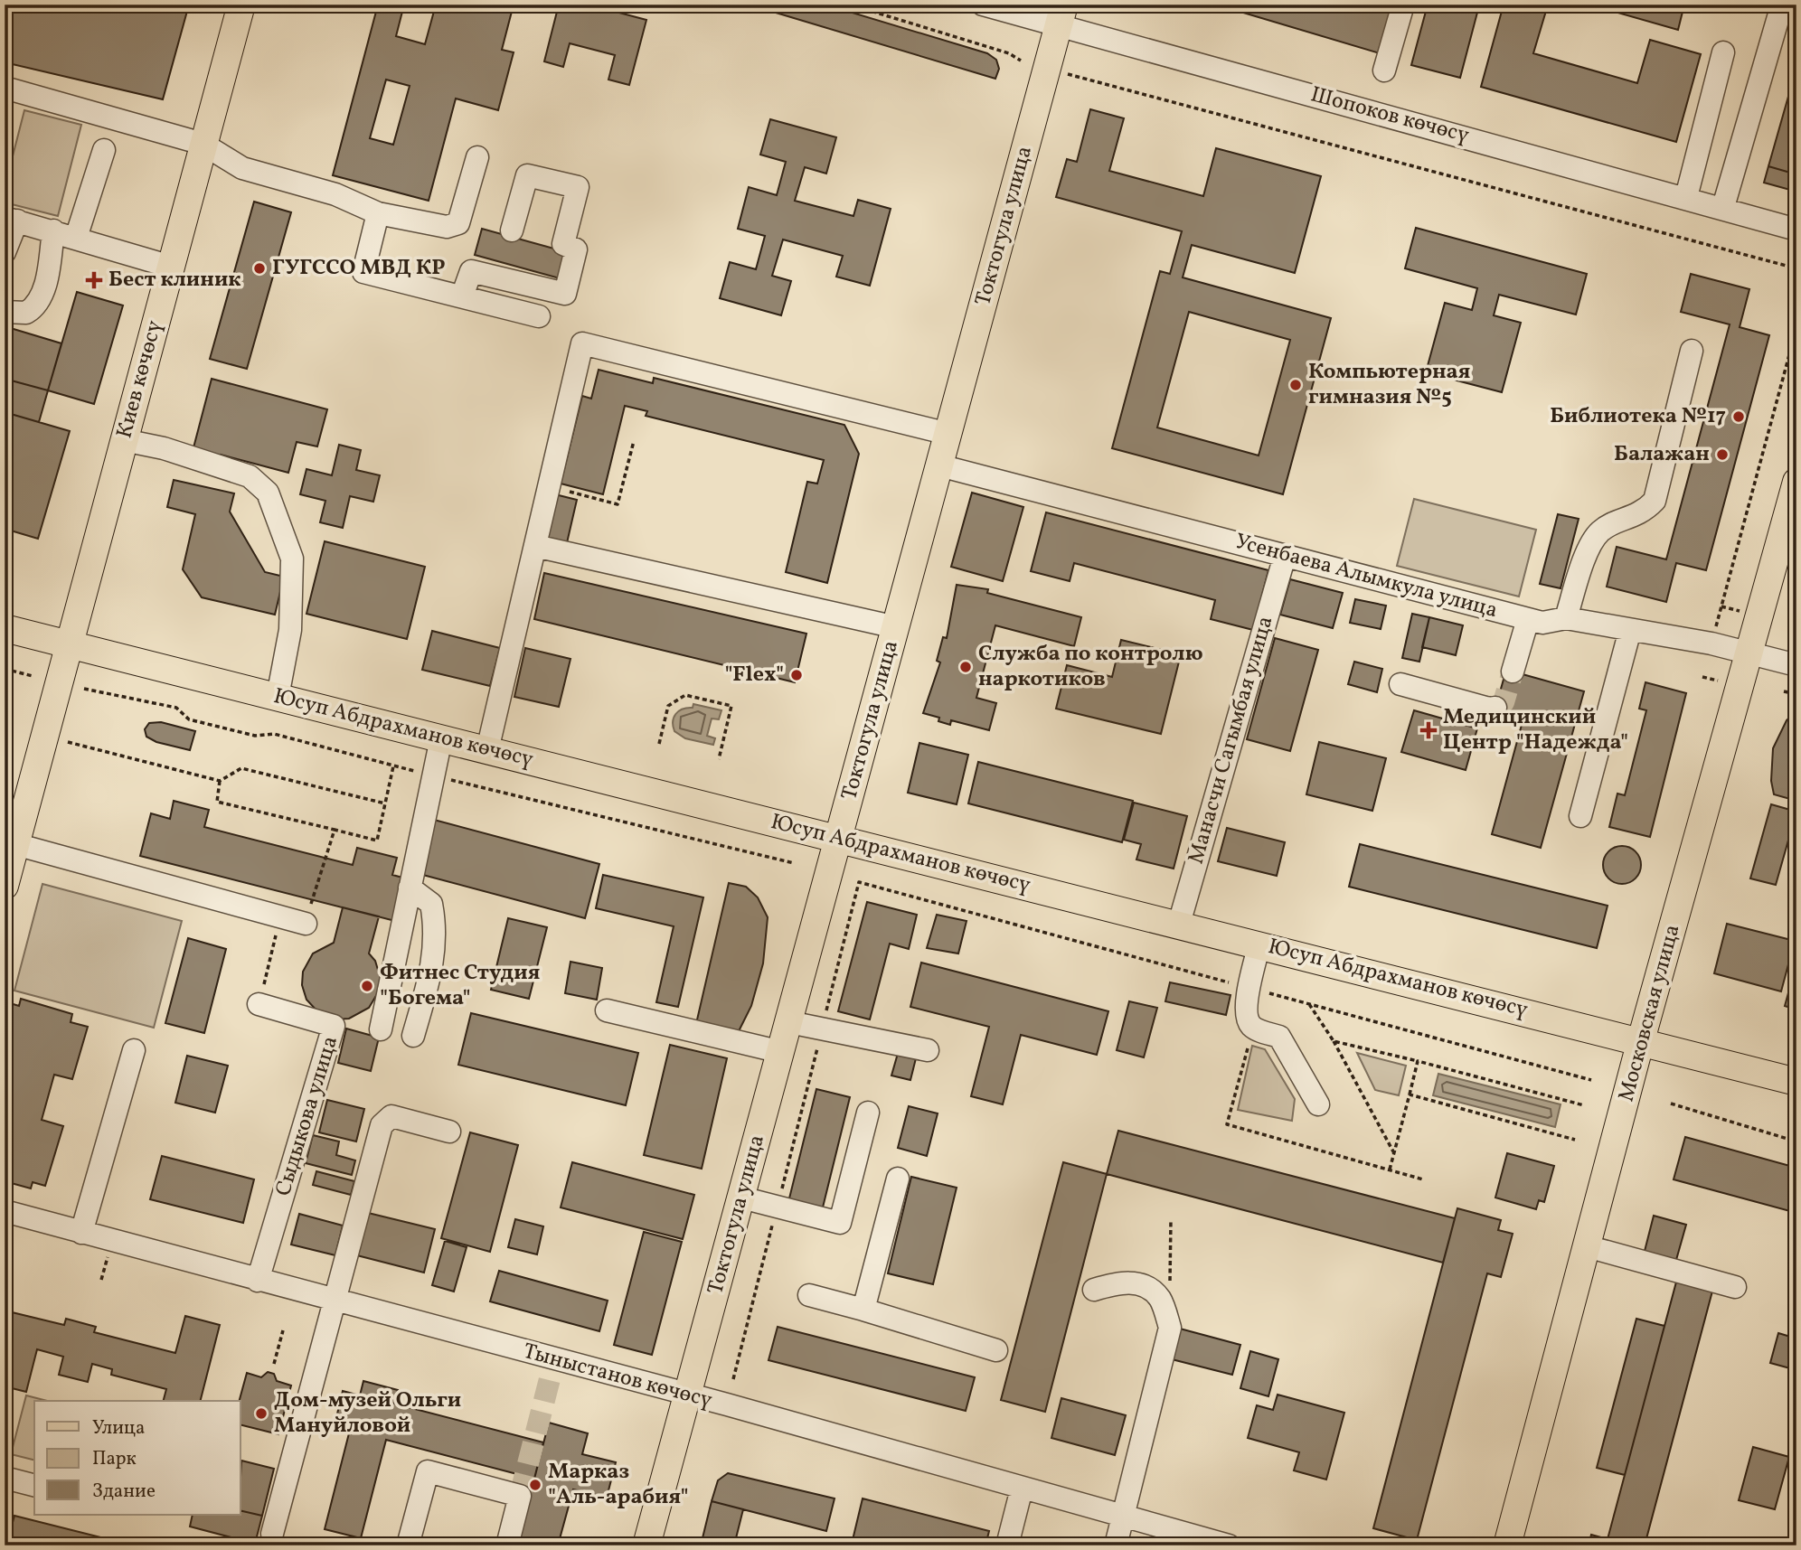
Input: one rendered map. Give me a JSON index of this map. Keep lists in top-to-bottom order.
{
  "streets": {
    "main road": [
      "Токтогула улица",
      "Киев көчөсү",
      "Юсуп Абдрахманов көчөсү",
      "Московская улица"
    ],
    "street": [
      "Шопоков көчөсү",
      "Усенбаева Алымкула улица",
      "Манасчи Сагымбая улица",
      "Сыдыкова улица",
      "Тыныстанов көчөсү"
    ]
  },
  "crossings": [
    ["Шопоков көчөсү", "Токтогула улица"],
    ["Токтогула улица", "Усенбаева Алымкула улица"],
    ["Токтогула улица", "Юсуп Абдрахманов көчөсү"],
    ["Токтогула улица", "Тыныстанов көчөсү"],
    ["Киев көчөсү", "Юсуп Абдрахманов көчөсү"],
    ["Усенбаева Алымкула улица", "Манасчи Сагымбая улица"],
    ["Усенбаева Алымкула улица", "Московская улица"],
    ["Юсуп Абдрахманов көчөсү", "Манасчи Сагымбая улица"],
    ["Юсуп Абдрахманов көчөсү", "Московская улица"],
    ["Сыдыкова улица", "Тыныстанов көчөсү"]
  ],
  "places": {
    "other": [
      "ГУГССО МВД КР",
      "Компьютерная гимназия №5",
      "Библиотека №17",
      "Балажан",
      "Служба по контролю наркотиков",
      "\"Flex\"",
      "Фитнес Студия \"Богема\"",
      "Дом-музей Ольги Мануйловой",
      "Марказ \"Аль-арабия\""
    ],
    "health": ["Бест клиник", "Медицинский Центр \"Надежда\""]
  },
  "legend": ["Улица", "Парк", "Здание"]
}
